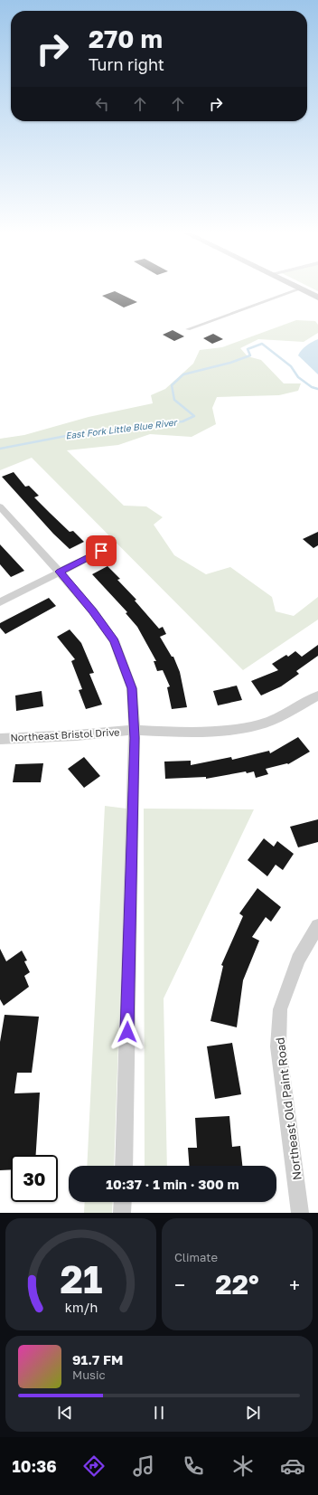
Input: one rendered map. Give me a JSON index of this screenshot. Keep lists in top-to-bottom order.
{
  "streets": {
    "street": ["Northeast Bristol Drive", "Northeast Old Paint Road"]
  },
  "water": ["East Fork Little Blue River"],
  "page": {
    "turn": ["270 m", "Turn right"],
    "limit": "30",
    "trip": "10:37 · 1 min · 300 m",
    "tile": "Climate",
    "heat": ["−", "22°", "+"],
    "song": ["91.7 FM", "Music"],
    "tabs": "10:36",
    "gauge": ["21", "km/h"]
  }
}
